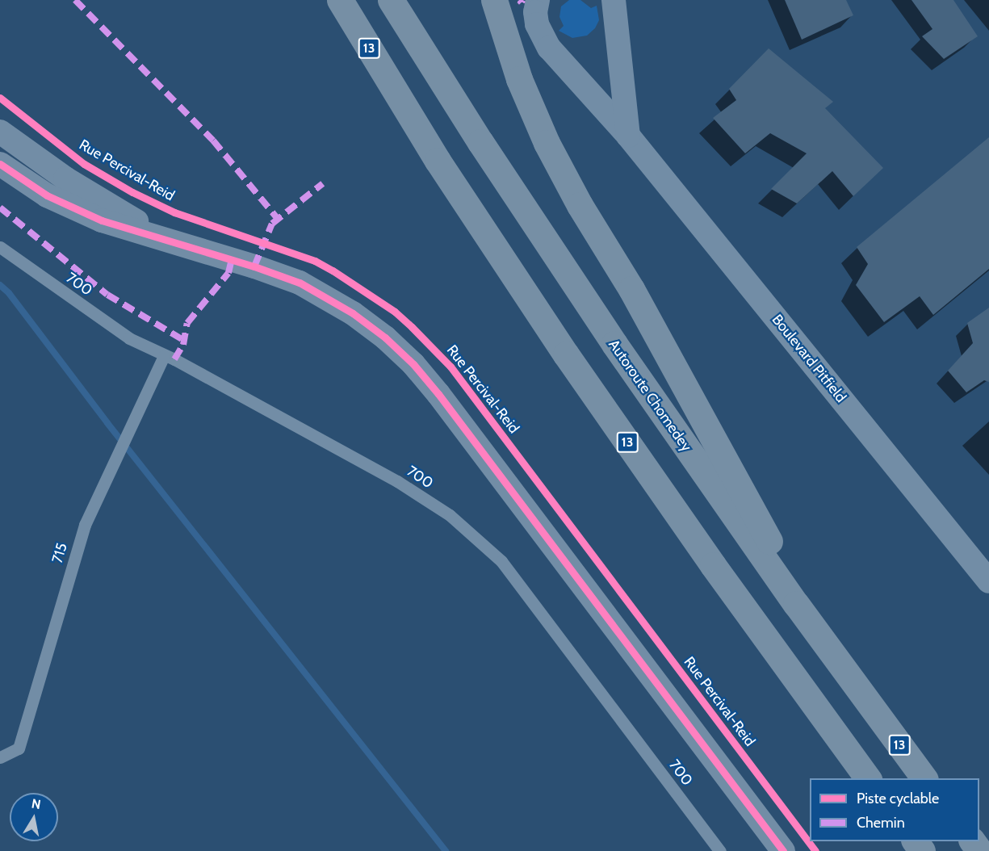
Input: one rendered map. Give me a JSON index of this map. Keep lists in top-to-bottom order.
{
  "streets": {
    "highway": ["13", "Autoroute Chomedey"],
    "street": ["Boulevard Pitfield"],
    "lane": ["700", "715"],
    "cycle path": ["Rue Percival-Reid"]
  },
  "crossings": [
    ["700", "715"]
  ],
  "legend": ["Piste cyclable", "Chemin"],
  "north": "top"
}
